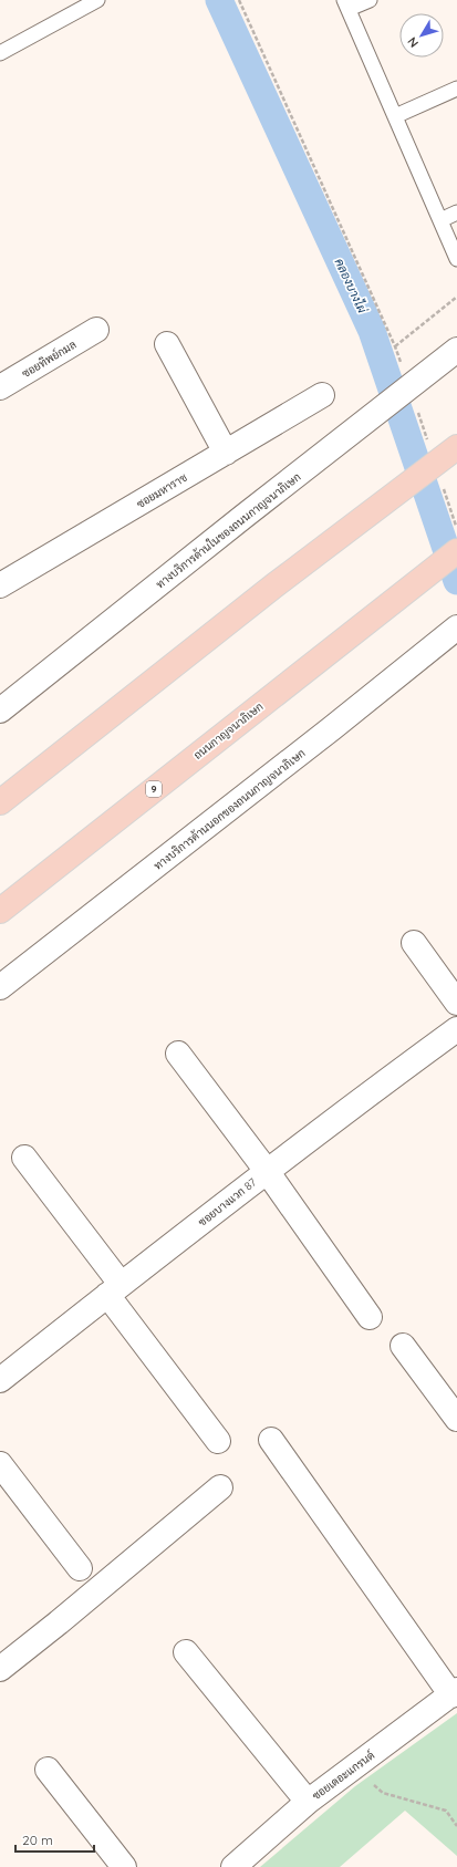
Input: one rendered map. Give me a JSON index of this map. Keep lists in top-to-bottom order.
{
  "streets": {
    "highway": ["ถนนกาญจนาภิเษก", "9"],
    "street": [
      "ซอยทิพย์กมล",
      "ซอยมหาราช",
      "ทางบริการด้านในของถนนกาญจนาภิเษก",
      "ทางบริการด้านนอกของถนนกาญจนาภิเษก",
      "ซอยบางแวก 87",
      "ซอยเดอะแกรนด์"
    ]
  },
  "water": ["คลองบางไผ่"],
  "scale_bar": "20 m",
  "north": "bottom left"
}
